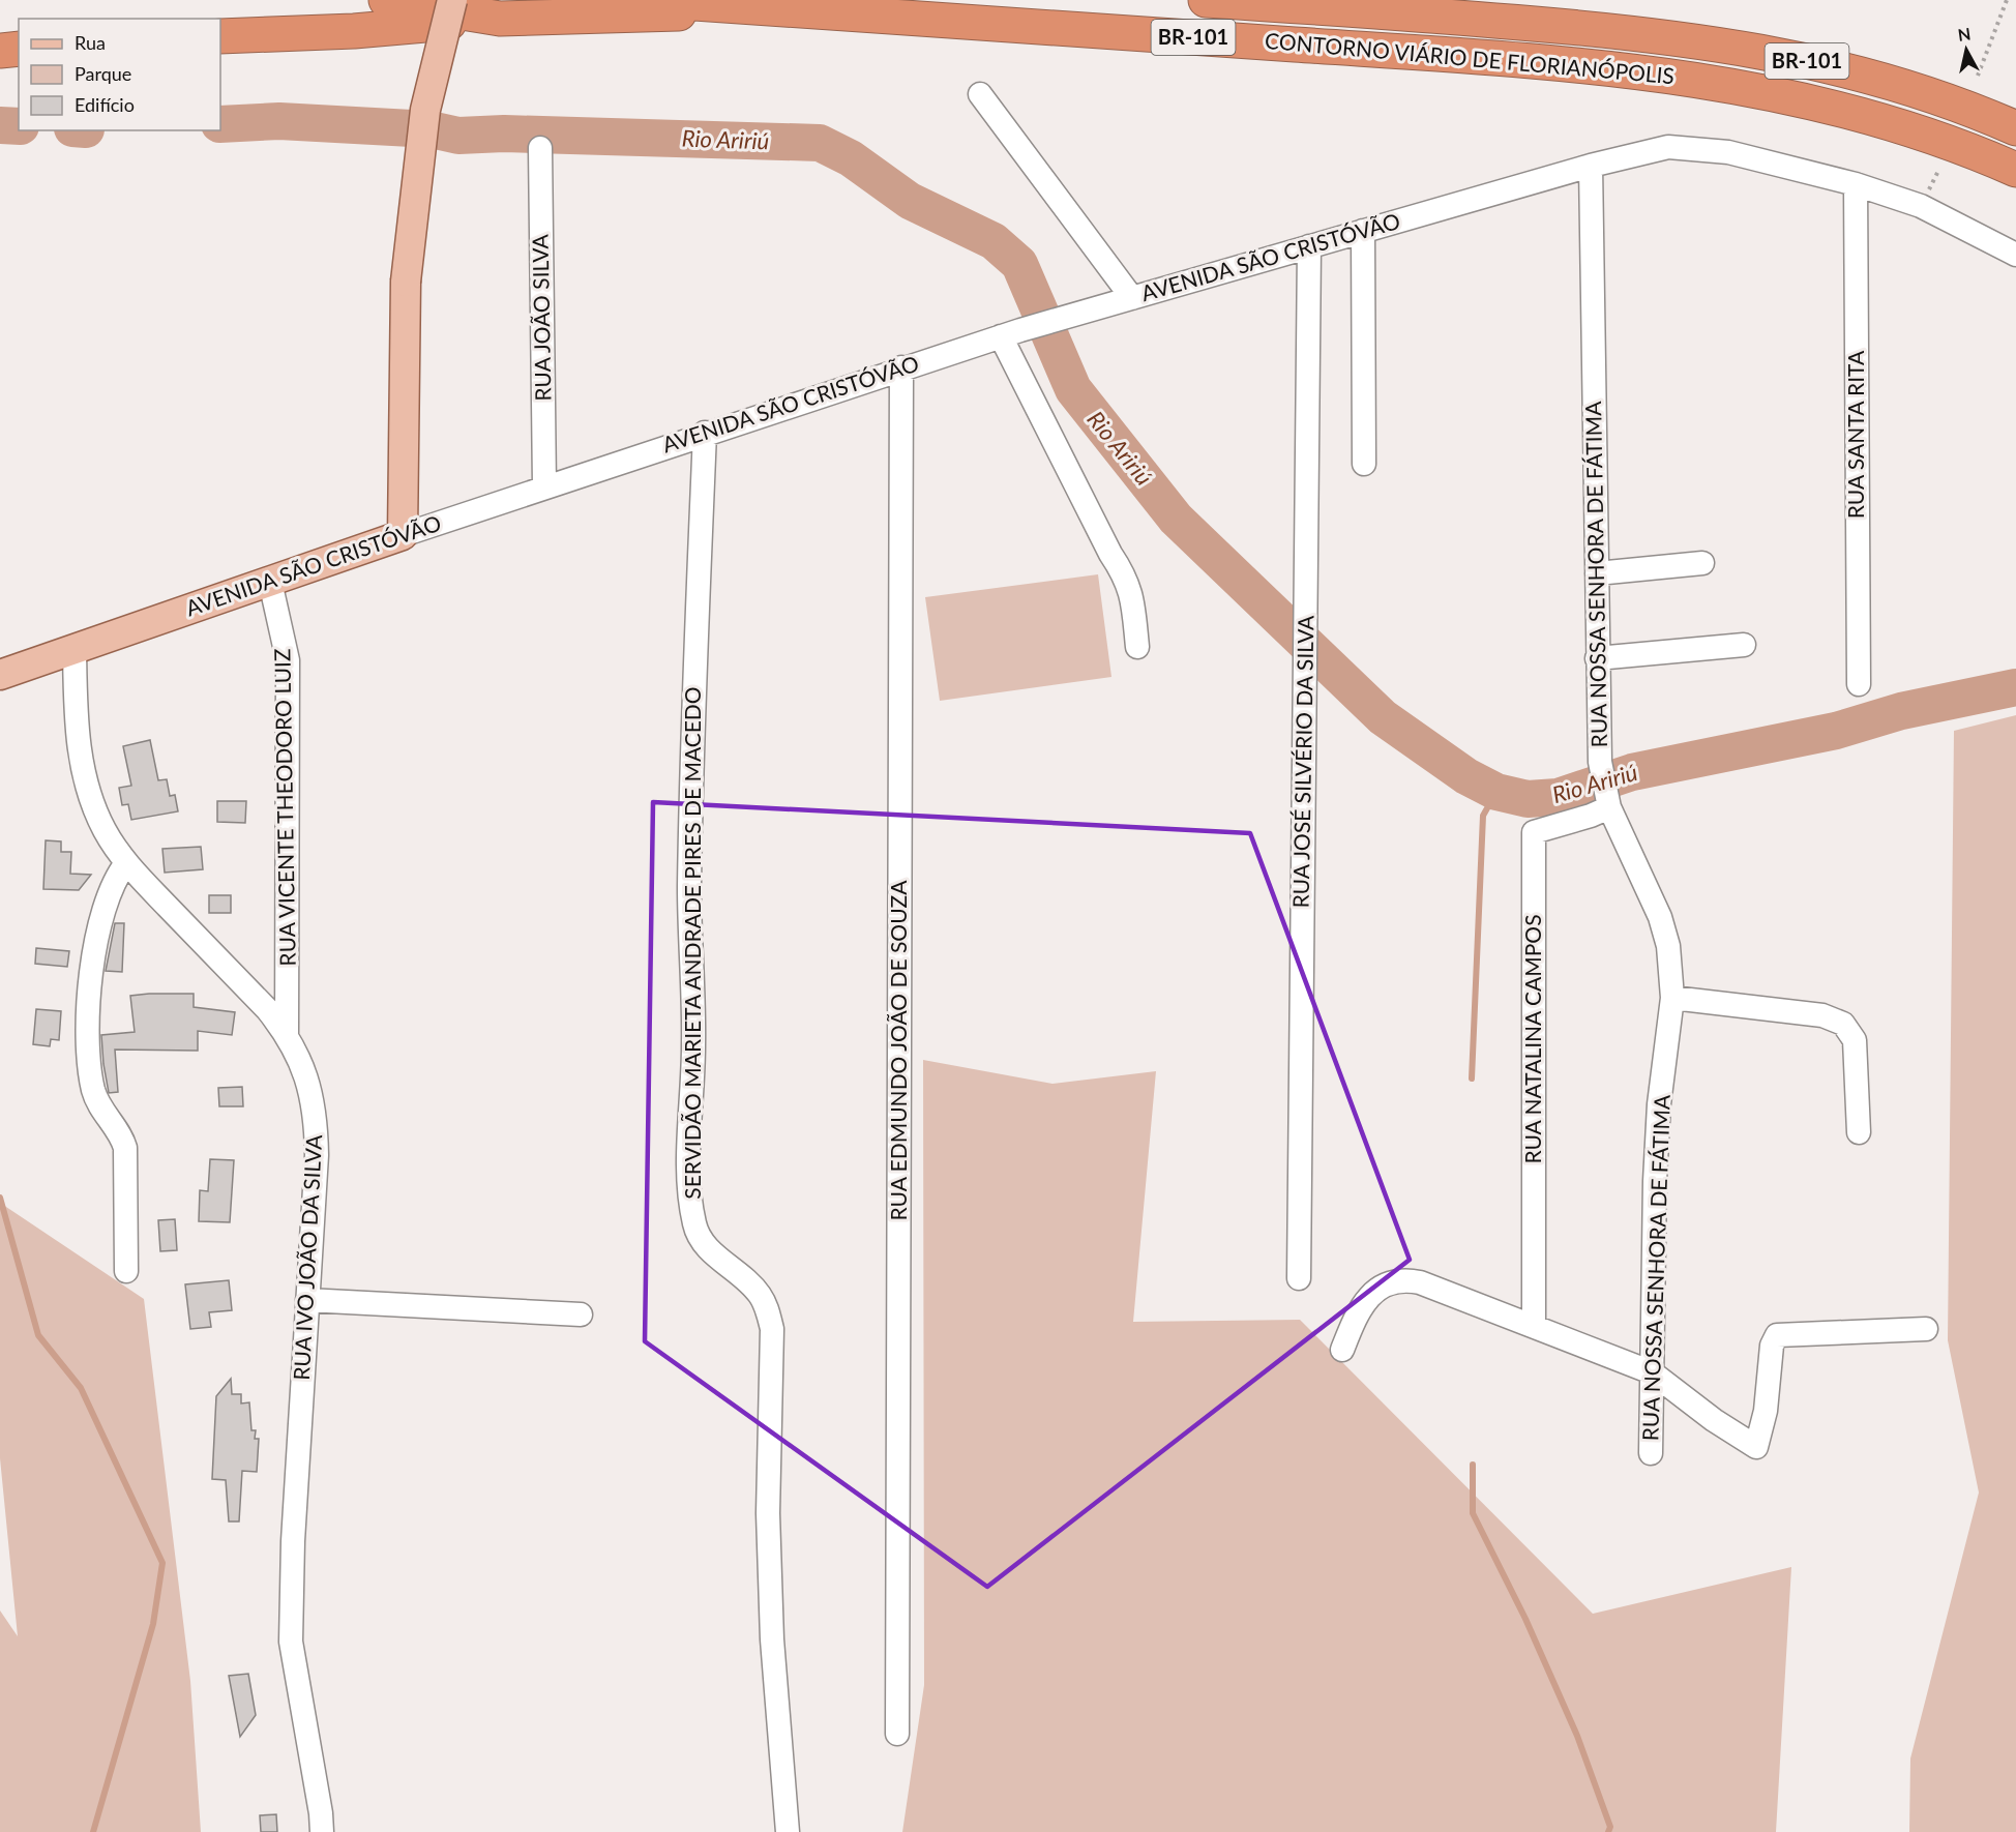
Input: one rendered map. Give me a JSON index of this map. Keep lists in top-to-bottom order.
{
  "streets": {
    "highway": ["BR-101", "CONTORNO VIÁRIO DE FLORIANÓPOLIS"],
    "main road": ["AVENIDA SÃO CRISTÓVÃO"],
    "street": [
      "RUA JOÃO SILVA",
      "RUA SANTA RITA",
      "RUA NOSSA SENHORA DE FÁTIMA",
      "RUA JOSÉ SILVÉRIO DA SILVA",
      "RUA VICENTE THEODORO LUIZ",
      "SERVIDÃO MARIETA ANDRADE PIRES DE MACEDO",
      "RUA NATALINA CAMPOS",
      "RUA EDMUNDO JOÃO DE SOUZA",
      "RUA IVO JOÃO DA SILVA"
    ]
  },
  "crossings": [
    ["BR-101", "CONTORNO VIÁRIO DE FLORIANÓPOLIS"],
    ["AVENIDA SÃO CRISTÓVÃO", "RUA JOÃO SILVA"],
    ["AVENIDA SÃO CRISTÓVÃO", "RUA SANTA RITA"],
    ["AVENIDA SÃO CRISTÓVÃO", "RUA NOSSA SENHORA DE FÁTIMA"],
    ["AVENIDA SÃO CRISTÓVÃO", "RUA JOSÉ SILVÉRIO DA SILVA"],
    ["AVENIDA SÃO CRISTÓVÃO", "RUA VICENTE THEODORO LUIZ"],
    ["AVENIDA SÃO CRISTÓVÃO", "SERVIDÃO MARIETA ANDRADE PIRES DE MACEDO"],
    ["AVENIDA SÃO CRISTÓVÃO", "RUA EDMUNDO JOÃO DE SOUZA"],
    ["AVENIDA SÃO CRISTÓVÃO", "RUA IVO JOÃO DA SILVA"],
    ["RUA NOSSA SENHORA DE FÁTIMA", "RUA NATALINA CAMPOS"],
    ["RUA VICENTE THEODORO LUIZ", "RUA IVO JOÃO DA SILVA"]
  ],
  "water": ["Rio Aririú"],
  "legend": ["Rua", "Parque", "Edifício"],
  "north": "top"
}
